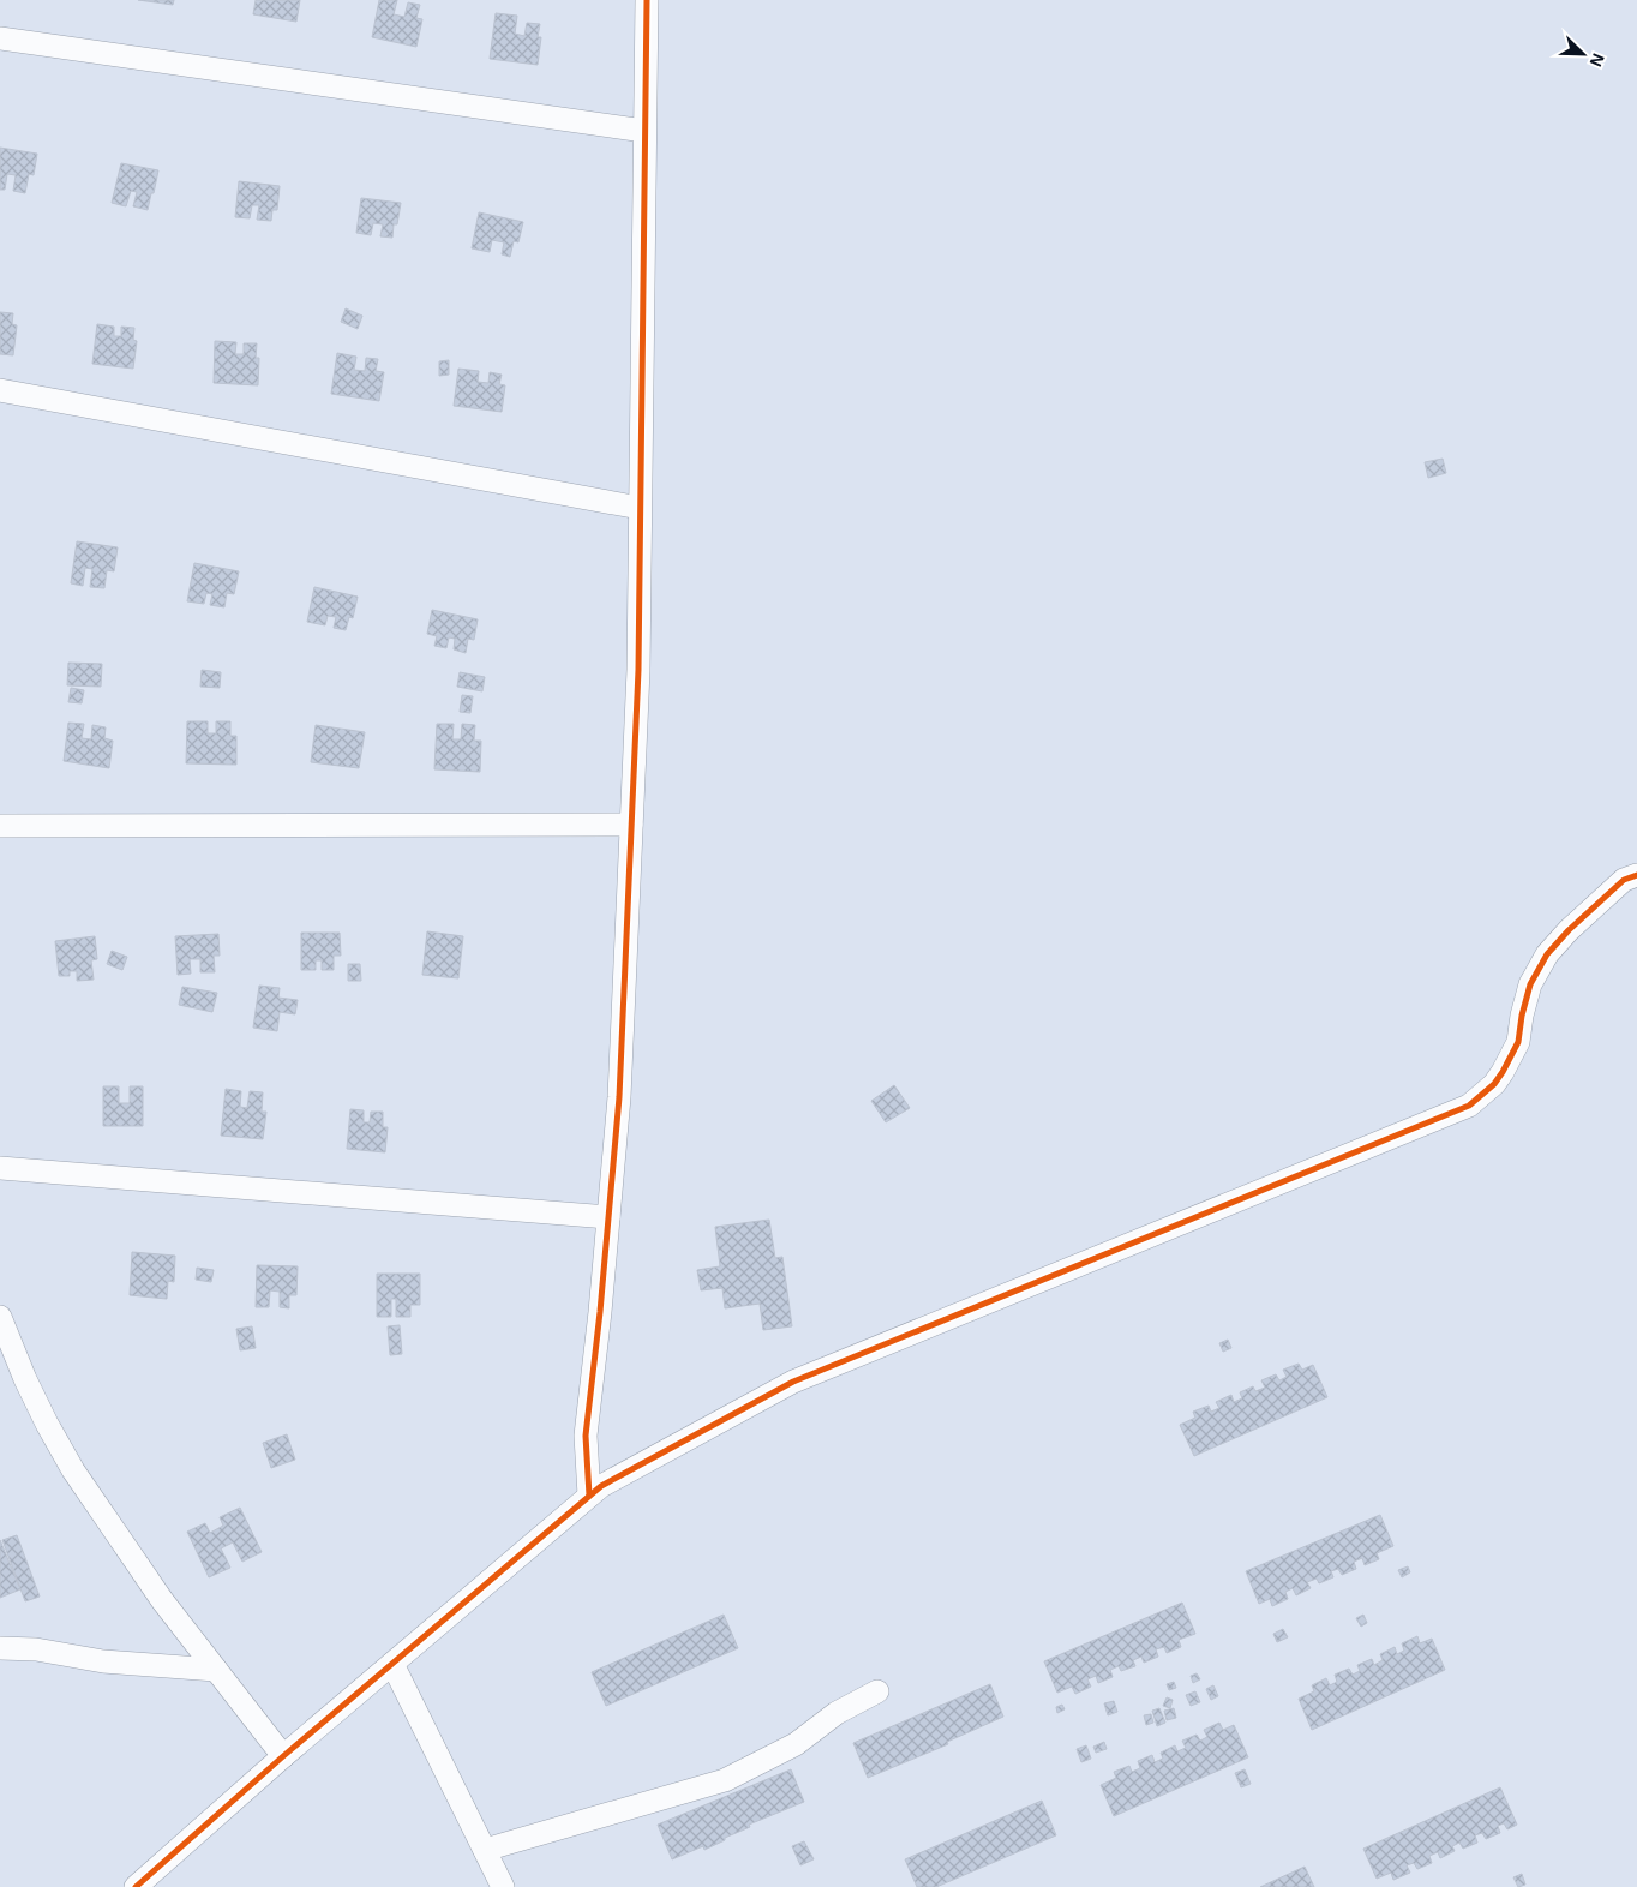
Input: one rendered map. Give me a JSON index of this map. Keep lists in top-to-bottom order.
{
  "north": "bottom right"
}
